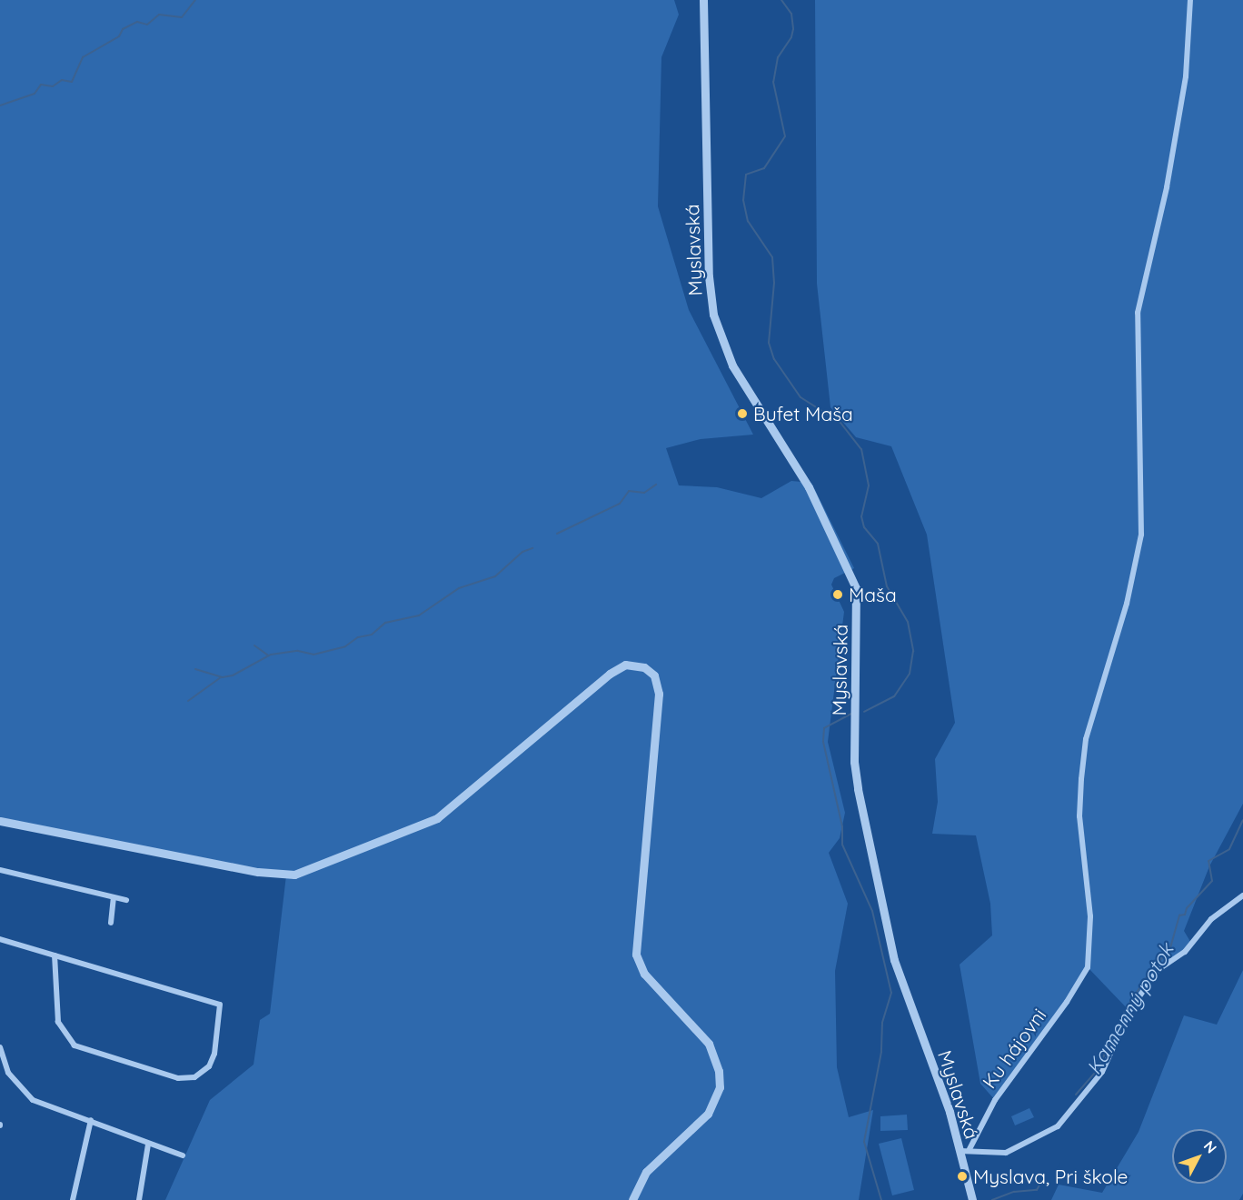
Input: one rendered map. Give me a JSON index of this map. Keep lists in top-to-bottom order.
{
  "streets": {
    "street": ["Myslavská", "Ku hájovni"]
  },
  "water": ["Kamenný potok"],
  "places": ["Bufet Maša", "Maša", "Myslava, Pri škole"],
  "north": "top right"
}
